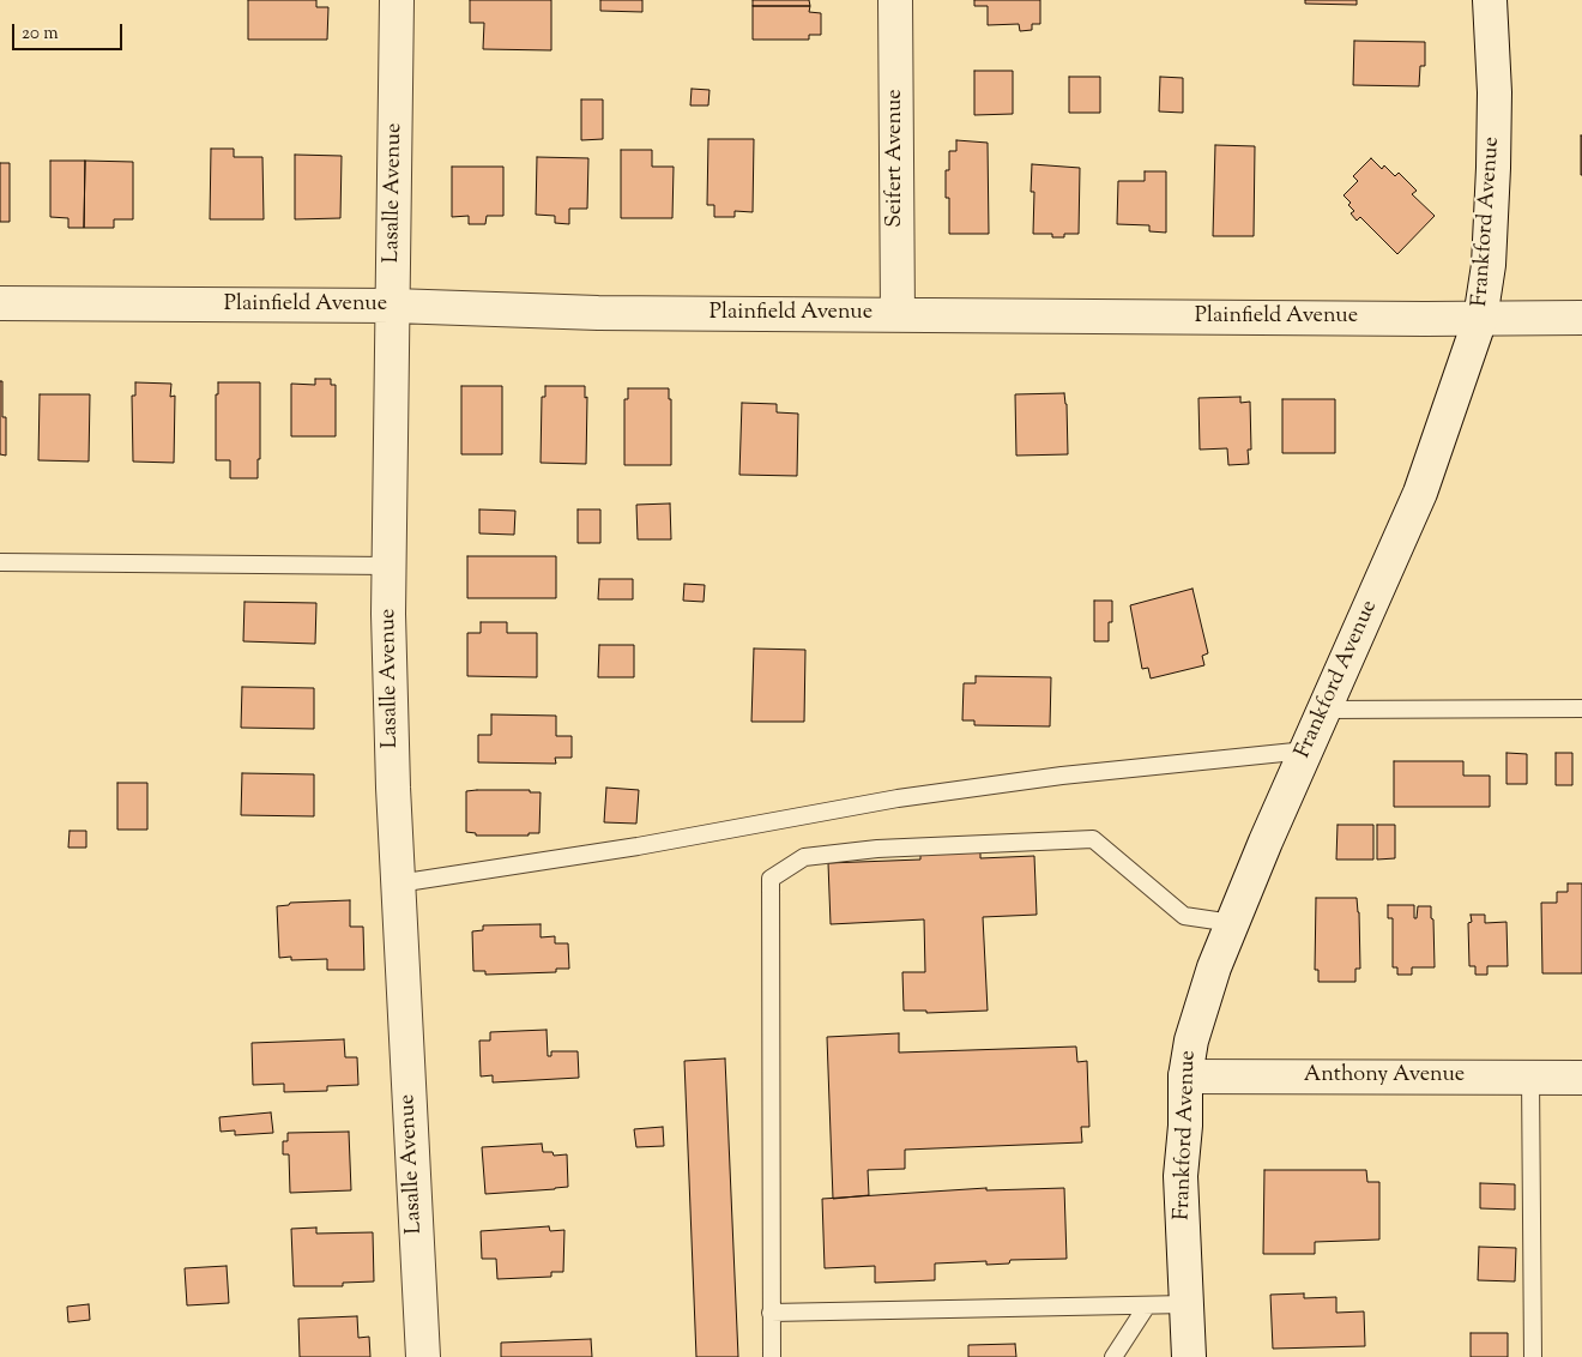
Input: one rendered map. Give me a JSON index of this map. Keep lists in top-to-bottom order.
{
  "streets": {
    "street": [
      "Seifert Avenue",
      "Lasalle Avenue",
      "Frankford Avenue",
      "Plainfield Avenue",
      "Anthony Avenue"
    ]
  },
  "crossings": [
    ["Seifert Avenue", "Plainfield Avenue"],
    ["Lasalle Avenue", "Plainfield Avenue"],
    ["Frankford Avenue", "Plainfield Avenue"],
    ["Frankford Avenue", "Anthony Avenue"]
  ],
  "scale_bar": "20 m"
}
